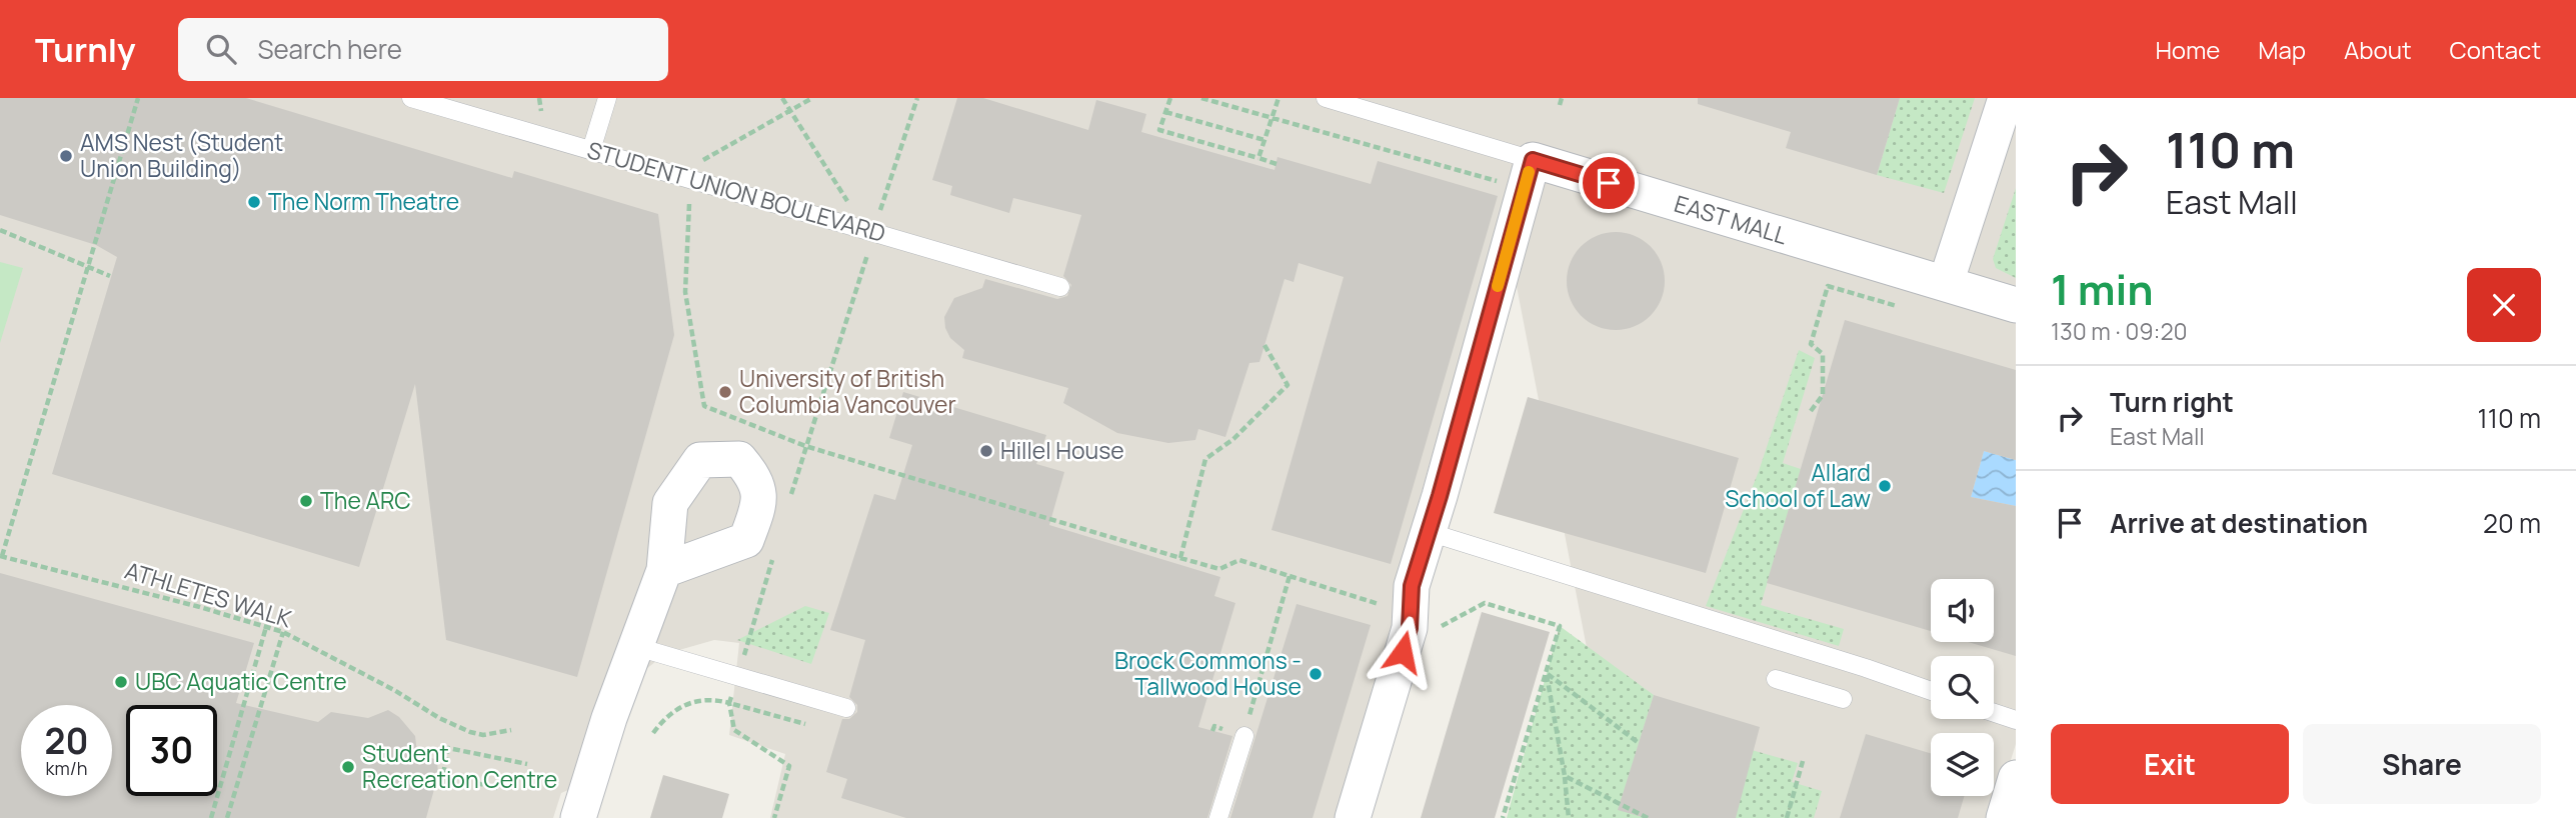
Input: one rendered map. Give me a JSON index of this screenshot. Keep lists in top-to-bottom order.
{
  "streets": {
    "street": ["EAST MALL"],
    "lane": ["STUDENT UNION BOULEVARD"],
    "path": ["ATHLETES WALK"]
  },
  "places": [
    "AMS Nest (Student Union Building)",
    "The Norm Theatre",
    "University of British Columbia Vancouver",
    "Hillel House",
    "Allard School of Law",
    "The ARC",
    "Brock Commons - Tallwood House",
    "UBC Aquatic Centre",
    "Student Recreation Centre"
  ],
  "page": {
    "header": "Turnly",
    "search": "Search here",
    "nav": [
      "Home",
      "Map",
      "About",
      "Contact"
    ],
    "turn": ["110 m", "East Mall"],
    "heading": ["1 min", "130 m · 09:20"],
    "list": [
      {
        "name": "Turn right",
        "note": "East Mall",
        "value": "110 m"
      },
      {
        "name": "Arrive at destination",
        "value": "20 m"
      }
    ],
    "speed": "20 km/h",
    "limit": "30",
    "buttons": ["Exit", "Share"]
  }
}
